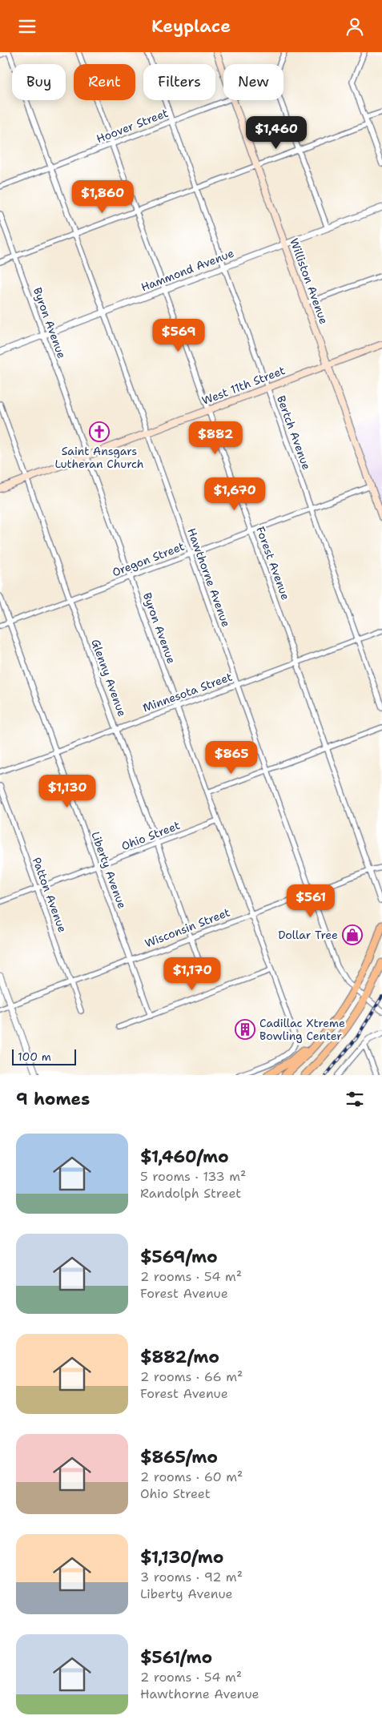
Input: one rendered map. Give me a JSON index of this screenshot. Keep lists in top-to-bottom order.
{
  "streets": {
    "main road": ["Williston Avenue", "West 11th Street"],
    "street": [
      "Hoover Street",
      "Hammond Avenue",
      "Byron Avenue",
      "Bertch Avenue",
      "Oregon Street",
      "Forest Avenue",
      "Hawthorne Avenue",
      "Glenny Avenue",
      "Minnesota Street",
      "Ohio Street",
      "Liberty Avenue",
      "Patton Avenue",
      "Wisconsin Street"
    ]
  },
  "crossings": [
    ["Hoover Street", "Bertch Avenue"],
    ["Hoover Street", "Forest Avenue"],
    ["Hoover Street", "Hawthorne Avenue"],
    ["Hammond Avenue", "Williston Avenue"],
    ["Hammond Avenue", "Byron Avenue"],
    ["Hammond Avenue", "Bertch Avenue"],
    ["Hammond Avenue", "Forest Avenue"],
    ["Hammond Avenue", "Hawthorne Avenue"],
    ["Williston Avenue", "West 11th Street"],
    ["Williston Avenue", "Oregon Street"],
    ["Byron Avenue", "West 11th Street"],
    ["Byron Avenue", "Oregon Street"],
    ["Byron Avenue", "Minnesota Street"],
    ["Byron Avenue", "Ohio Street"],
    ["Byron Avenue", "Wisconsin Street"],
    ["West 11th Street", "Bertch Avenue"],
    ["West 11th Street", "Forest Avenue"],
    ["West 11th Street", "Hawthorne Avenue"],
    ["West 11th Street", "Glenny Avenue"],
    ["Bertch Avenue", "Oregon Street"],
    ["Bertch Avenue", "Minnesota Street"],
    ["Oregon Street", "Forest Avenue"],
    ["Oregon Street", "Hawthorne Avenue"],
    ["Oregon Street", "Glenny Avenue"],
    ["Oregon Street", "Liberty Avenue"],
    ["Forest Avenue", "Minnesota Street"],
    ["Forest Avenue", "Wisconsin Street"],
    ["Hawthorne Avenue", "Minnesota Street"],
    ["Hawthorne Avenue", "Wisconsin Street"],
    ["Glenny Avenue", "Minnesota Street"],
    ["Glenny Avenue", "Ohio Street"],
    ["Glenny Avenue", "Wisconsin Street"],
    ["Minnesota Street", "Liberty Avenue"],
    ["Ohio Street", "Liberty Avenue"],
    ["Ohio Street", "Patton Avenue"],
    ["Liberty Avenue", "Wisconsin Street"],
    ["Patton Avenue", "Wisconsin Street"]
  ],
  "places": {
    "church": ["Saint Ansgars Lutheran Church"],
    "shop": ["Dollar Tree"],
    "building": ["Cadillac Xtreme Bowling Center"]
  },
  "scale_bar": "100 m",
  "page": {
    "header": "Keyplace",
    "chip": [
      "Buy",
      "Rent",
      "Filters",
      "New"
    ],
    "price": [
      "$1,460",
      "$1,860",
      "$569",
      "$882",
      "$1,670",
      "$865",
      "$1,130",
      "$561",
      "$1,170"
    ],
    "scale": "100 m",
    "heading": "9 homes",
    "list": [
      {
        "name": "$1,460/mo",
        "note": "5 rooms · 133 m² · Randolph Street"
      },
      {
        "name": "$569/mo",
        "note": "2 rooms · 54 m² · Forest Avenue"
      },
      {
        "name": "$882/mo",
        "note": "2 rooms · 66 m² · Forest Avenue"
      },
      {
        "name": "$865/mo",
        "note": "2 rooms · 60 m² · Ohio Street"
      },
      {
        "name": "$1,130/mo",
        "note": "3 rooms · 92 m² · Liberty Avenue"
      },
      {
        "name": "$561/mo",
        "note": "2 rooms · 54 m² · Hawthorne Avenue"
      }
    ]
  }
}
